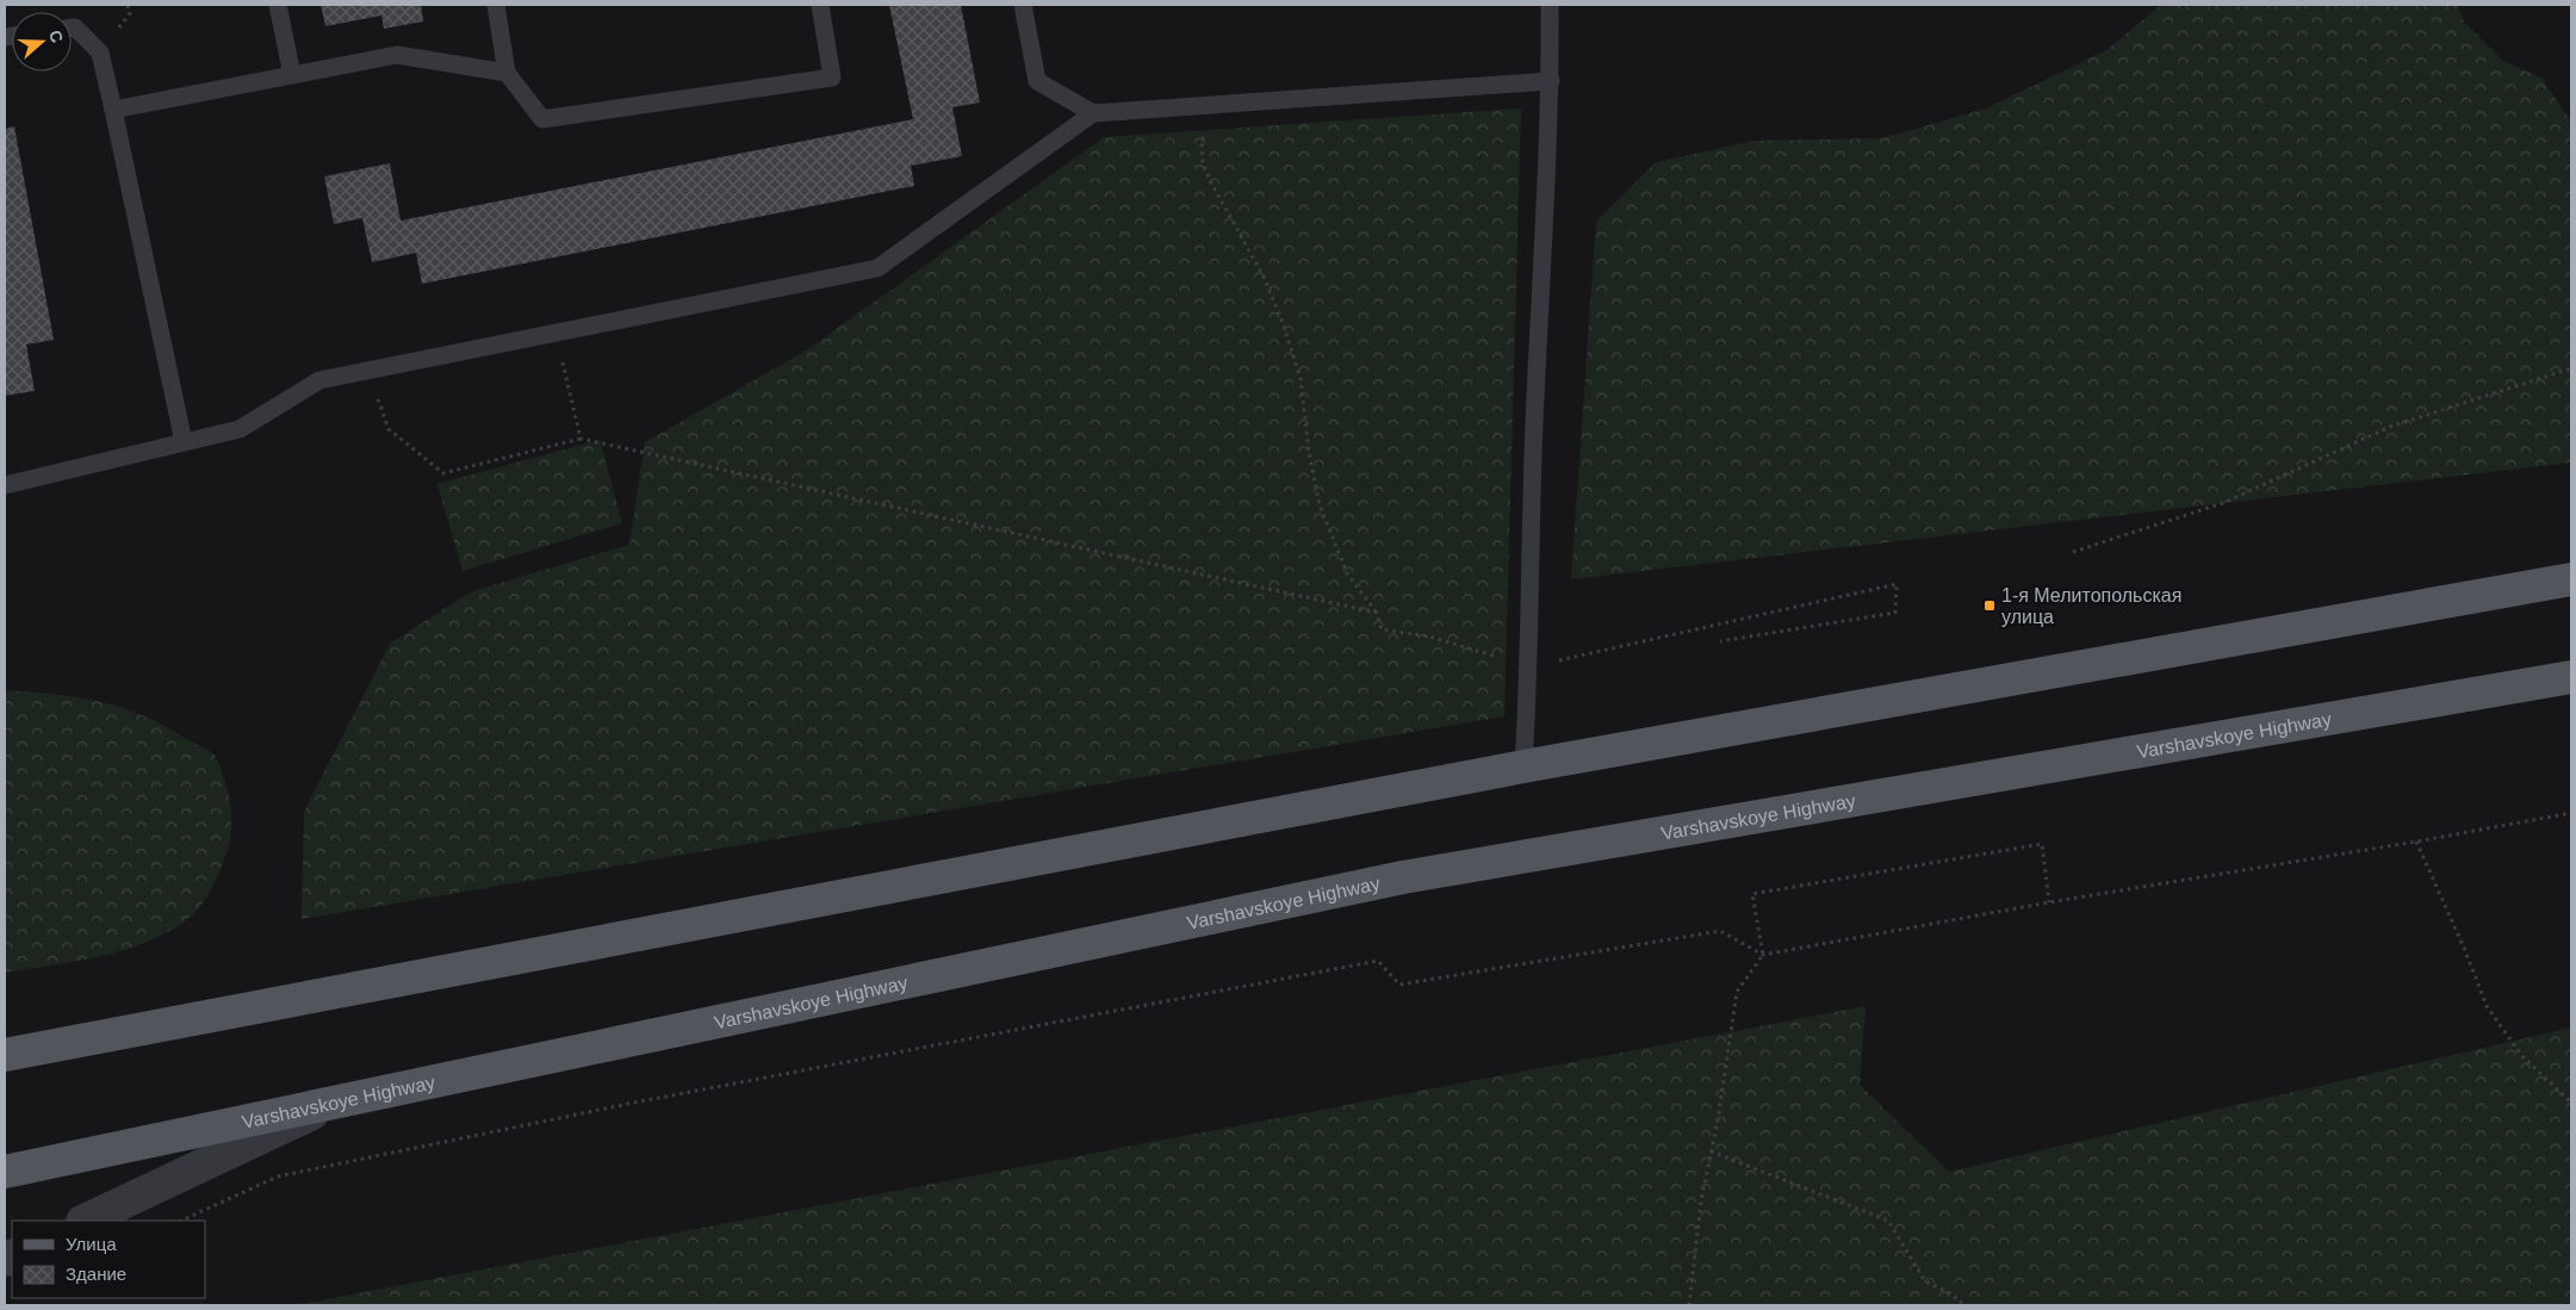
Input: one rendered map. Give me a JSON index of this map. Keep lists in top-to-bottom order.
{
  "streets": {
    "main road": ["Varshavskoye Highway"]
  },
  "places": {
    "transit": ["1-я Мелитопольская улица"]
  },
  "legend": ["Улица", "Здание"],
  "north": "right"
}
